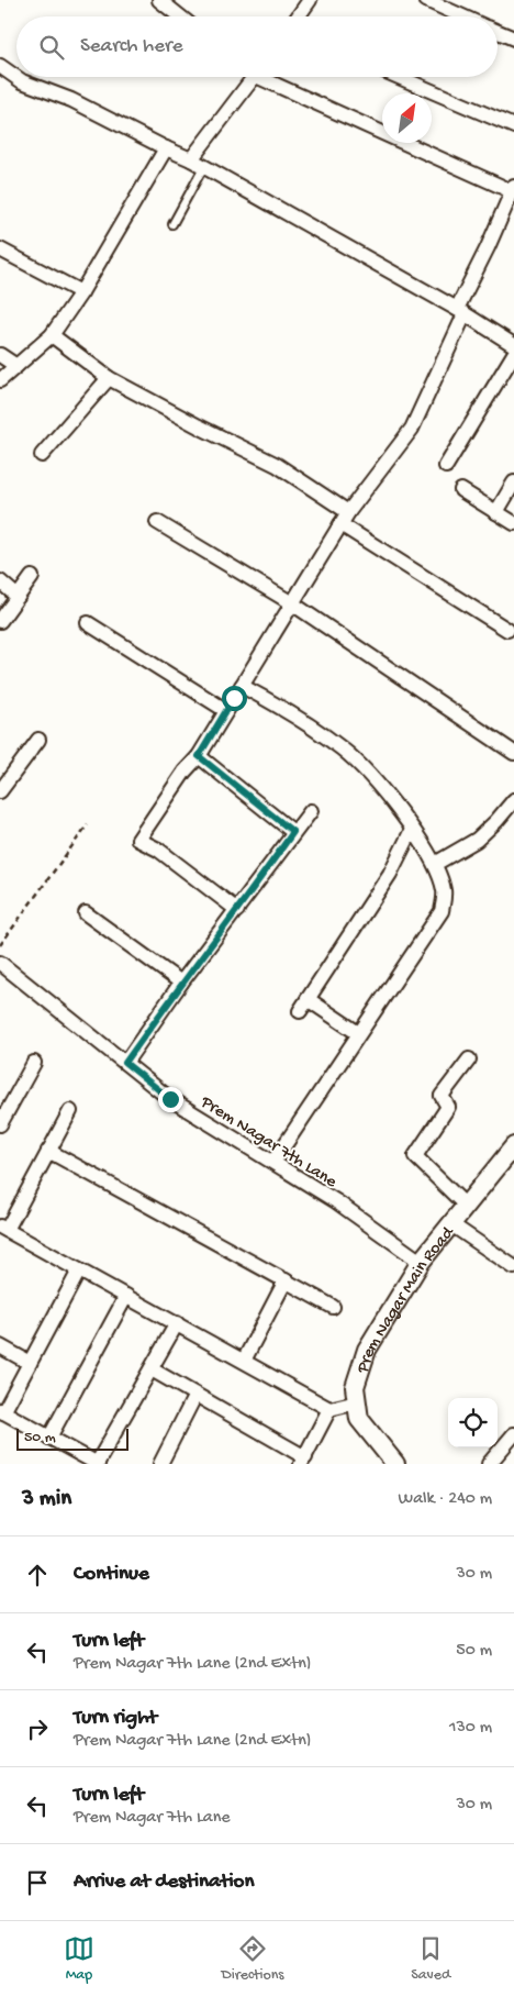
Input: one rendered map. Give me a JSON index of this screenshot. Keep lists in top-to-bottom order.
{
  "streets": {
    "street": ["Prem Nagar 7th Lane", "Prem Nagar Main Road"]
  },
  "crossings": [
    ["Prem Nagar 7th Lane", "Prem Nagar Main Road"]
  ],
  "scale_bar": "50 m",
  "north": "top right",
  "page": {
    "search": "Search here",
    "scale": "50 m",
    "heading": ["3 min", "Walk · 240 m"],
    "list": [
      ["Continue", "30 m"],
      ["Turn left", "Prem Nagar 7th Lane (2nd Extn)", "50 m"],
      ["Turn right", "Prem Nagar 7th Lane (2nd Extn)", "130 m"],
      ["Turn left", "Prem Nagar 7th Lane", "30 m"],
      "Arrive at destination"
    ],
    "nav": ["Map", "Directions", "Saved"]
  }
}
